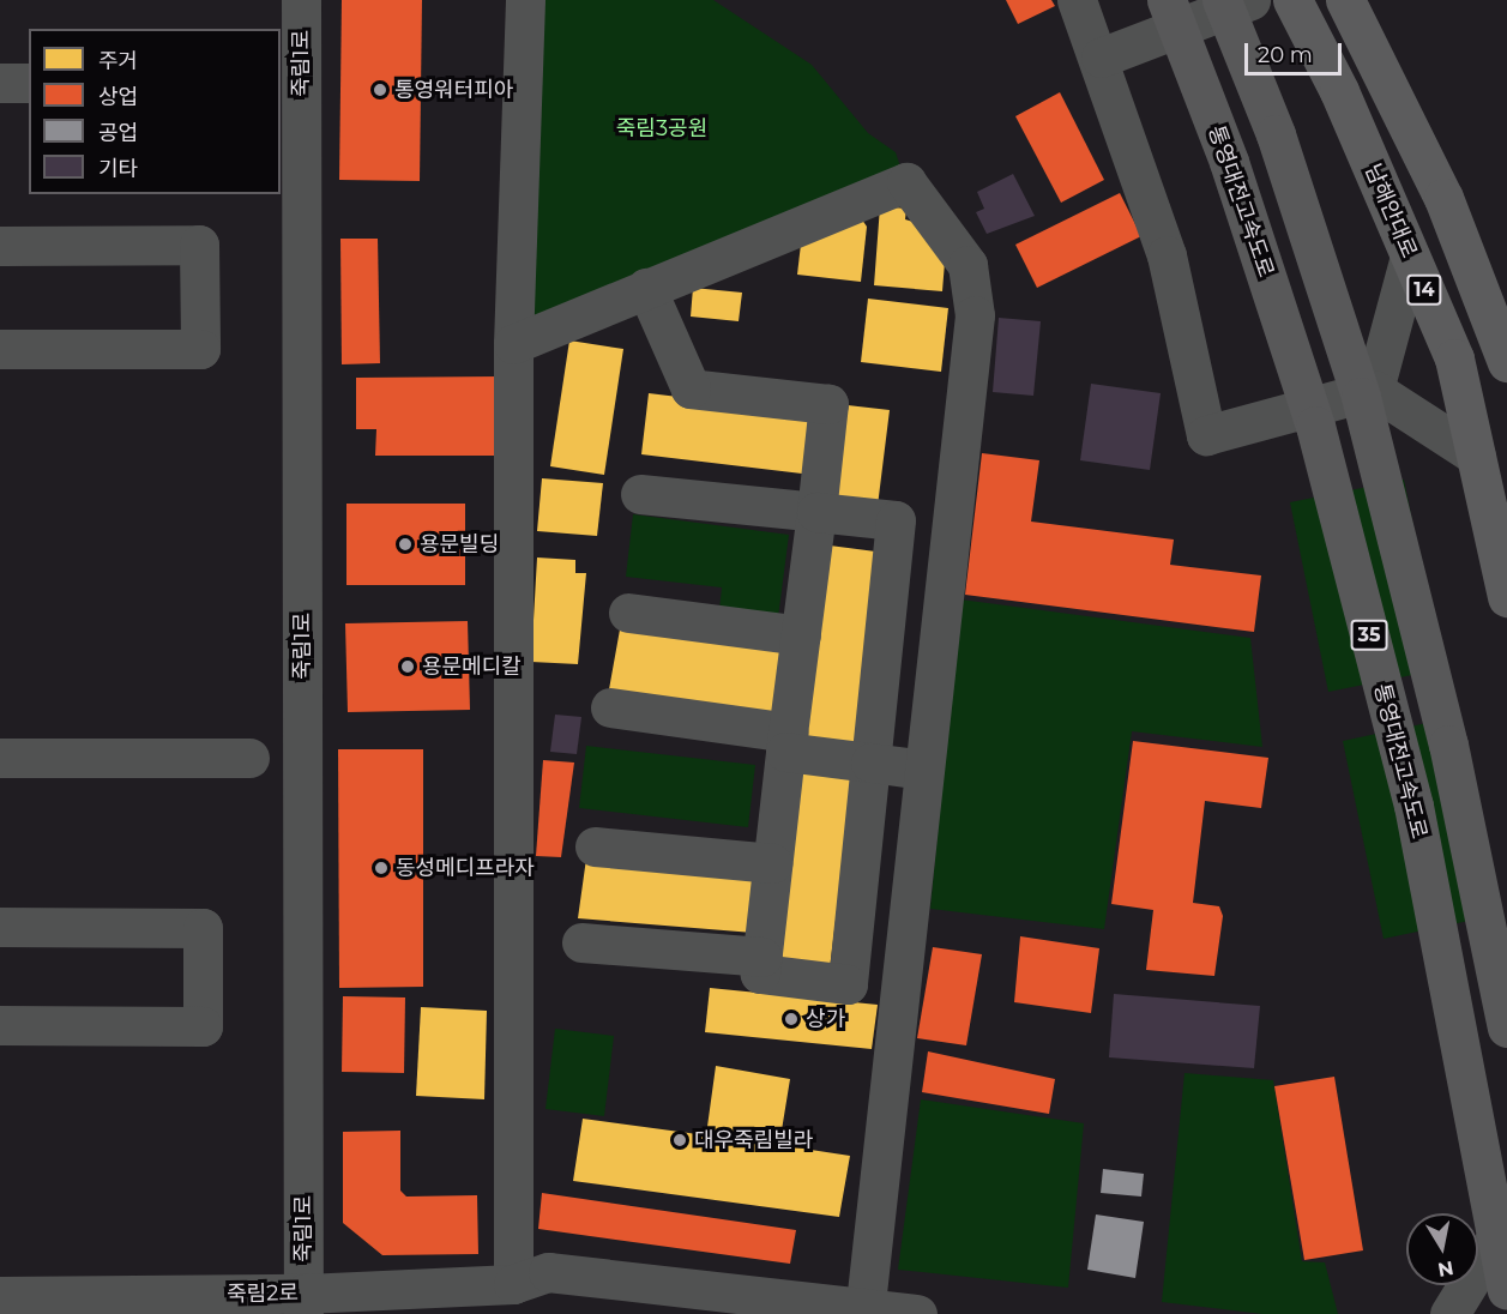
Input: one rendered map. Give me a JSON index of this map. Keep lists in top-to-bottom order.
{
  "streets": {
    "highway": ["통영대전고속도로", "35"],
    "main road": ["남해안대로", "14"],
    "street": ["죽림1로", "죽림2로"]
  },
  "crossings": [
    ["죽림1로", "죽림2로"]
  ],
  "parks": ["죽림3공원"],
  "places": [
    "통영워터피아",
    "용문빌딩",
    "용문메디칼",
    "동성메디프라자",
    "상가",
    "대우죽림빌라"
  ],
  "legend": [
    "주거",
    "상업",
    "공업",
    "기타"
  ],
  "scale_bar": "20 m",
  "north": "bottom"
}
